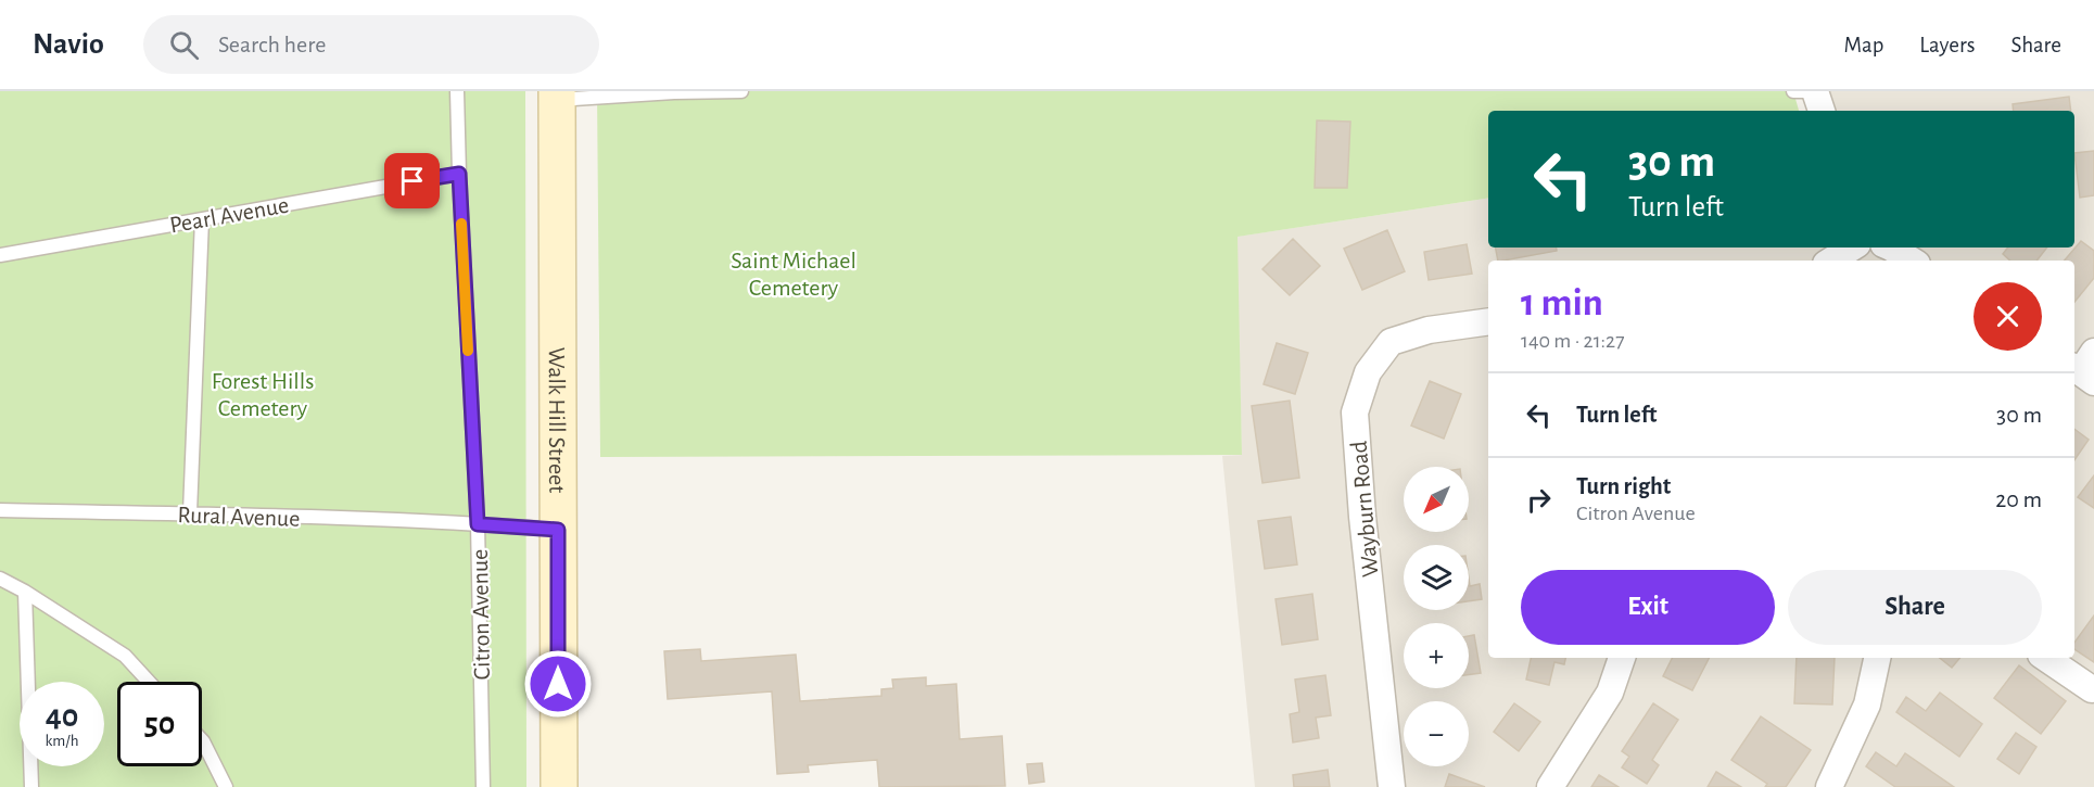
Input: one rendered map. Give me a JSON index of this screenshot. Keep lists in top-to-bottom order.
{
  "streets": {
    "main road": ["Walk Hill Street"],
    "street": ["Wayburn Road"],
    "lane": ["Pearl Avenue", "Rural Avenue", "Citron Avenue"]
  },
  "crossings": [
    ["Pearl Avenue", "Citron Avenue"],
    ["Walk Hill Street", "Rural Avenue"],
    ["Rural Avenue", "Citron Avenue"]
  ],
  "parks": ["Saint Michael Cemetery", "Forest Hills Cemetery"],
  "north": "bottom left",
  "page": {
    "header": "Navio",
    "search": "Search here",
    "nav": ["Map", "Layers", "Share"],
    "turn": ["30 m", "Turn left"],
    "heading": ["1 min", "140 m · 21:27"],
    "list": [
      {
        "name": "Turn left",
        "value": "30 m"
      },
      {
        "name": "Turn right",
        "note": "Citron Avenue",
        "value": "20 m"
      }
    ],
    "map_buttons": ["+", "−"],
    "buttons": ["Exit", "Share"],
    "speed": "40 km/h",
    "limit": "50"
  }
}
